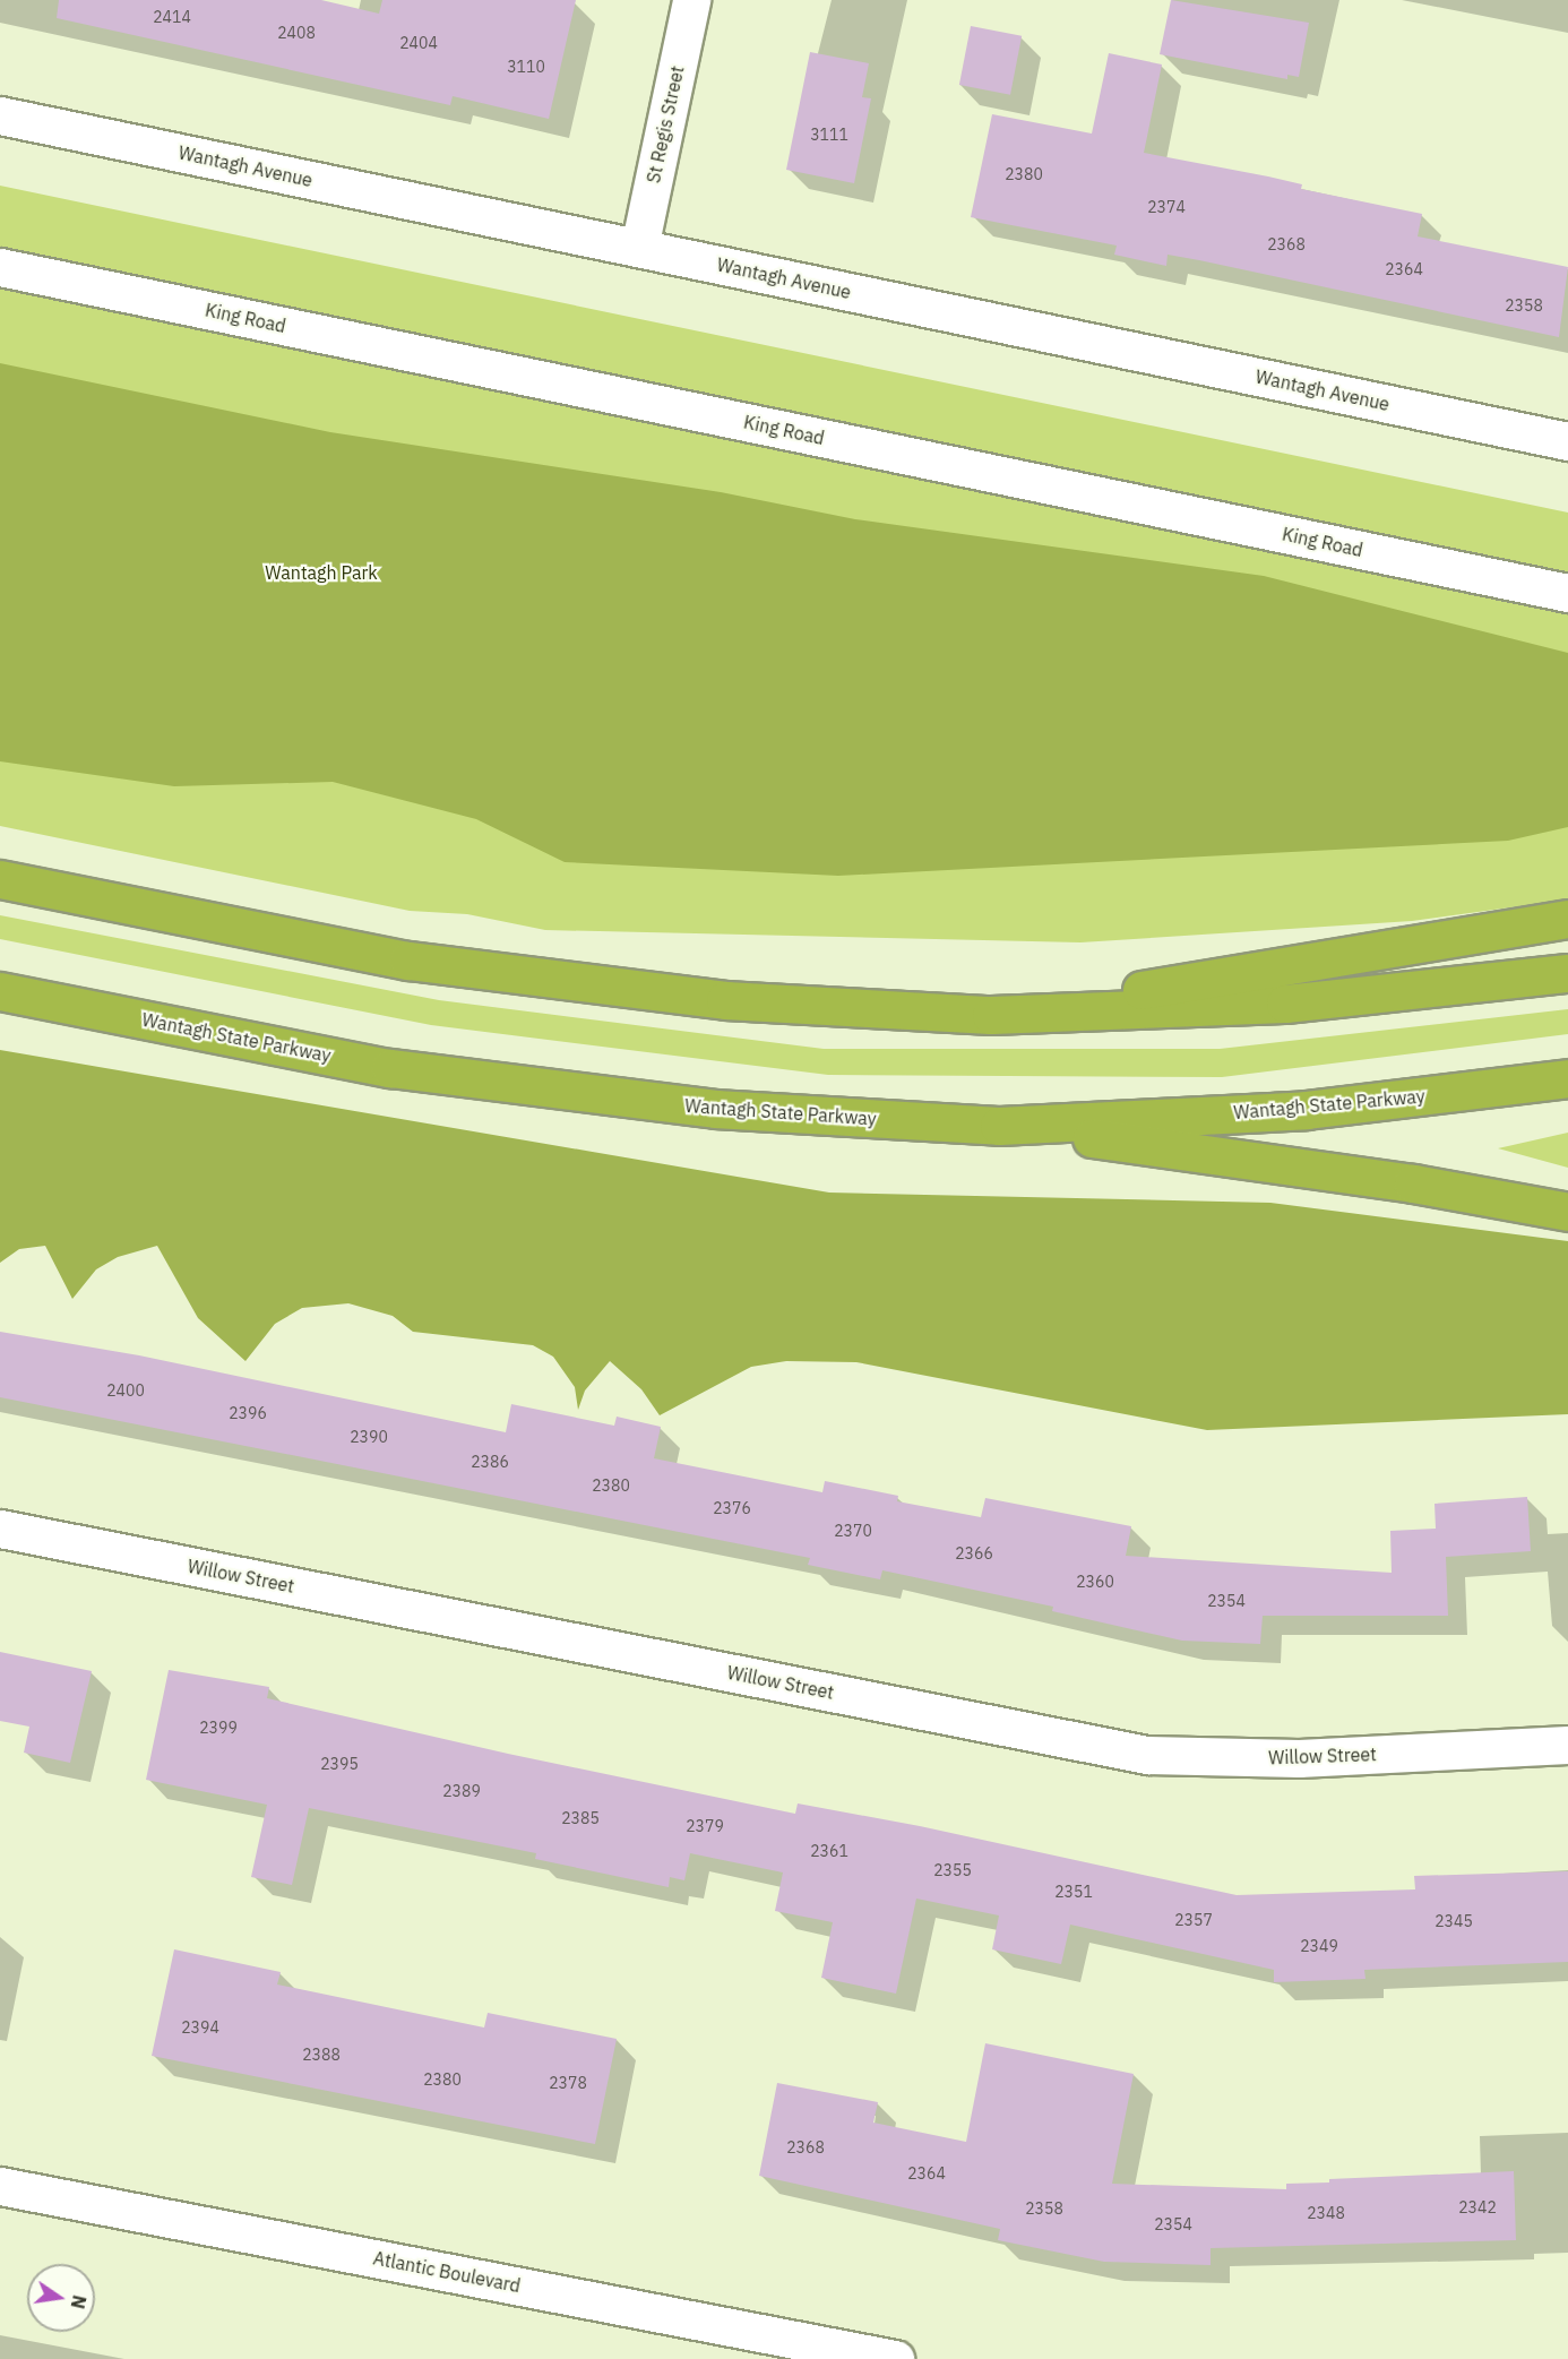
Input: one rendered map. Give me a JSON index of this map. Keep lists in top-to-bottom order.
{
  "streets": {
    "highway": ["Wantagh State Parkway"],
    "street": [
      "St Regis Street",
      "Wantagh Avenue",
      "King Road",
      "Willow Street",
      "Atlantic Boulevard"
    ]
  },
  "crossings": [
    ["St Regis Street", "Wantagh Avenue"]
  ],
  "parks": ["Wantagh Park"],
  "house_numbers": [
    "2414",
    "2408",
    "2404",
    "3110",
    "3111",
    "2380",
    "2374",
    "2368",
    "2364",
    "2358",
    "2400",
    "2396",
    "2390",
    "2386",
    "2380",
    "2376",
    "2370",
    "2366",
    "2360",
    "2354",
    "2399",
    "2395",
    "2389",
    "2385",
    "2379",
    "2361",
    "2355",
    "2351",
    "2357",
    "2345",
    "2349",
    "2394",
    "2388",
    "2380",
    "2378",
    "2368",
    "2364",
    "2342",
    "2358",
    "2348",
    "2354"
  ],
  "north": "right"
}
